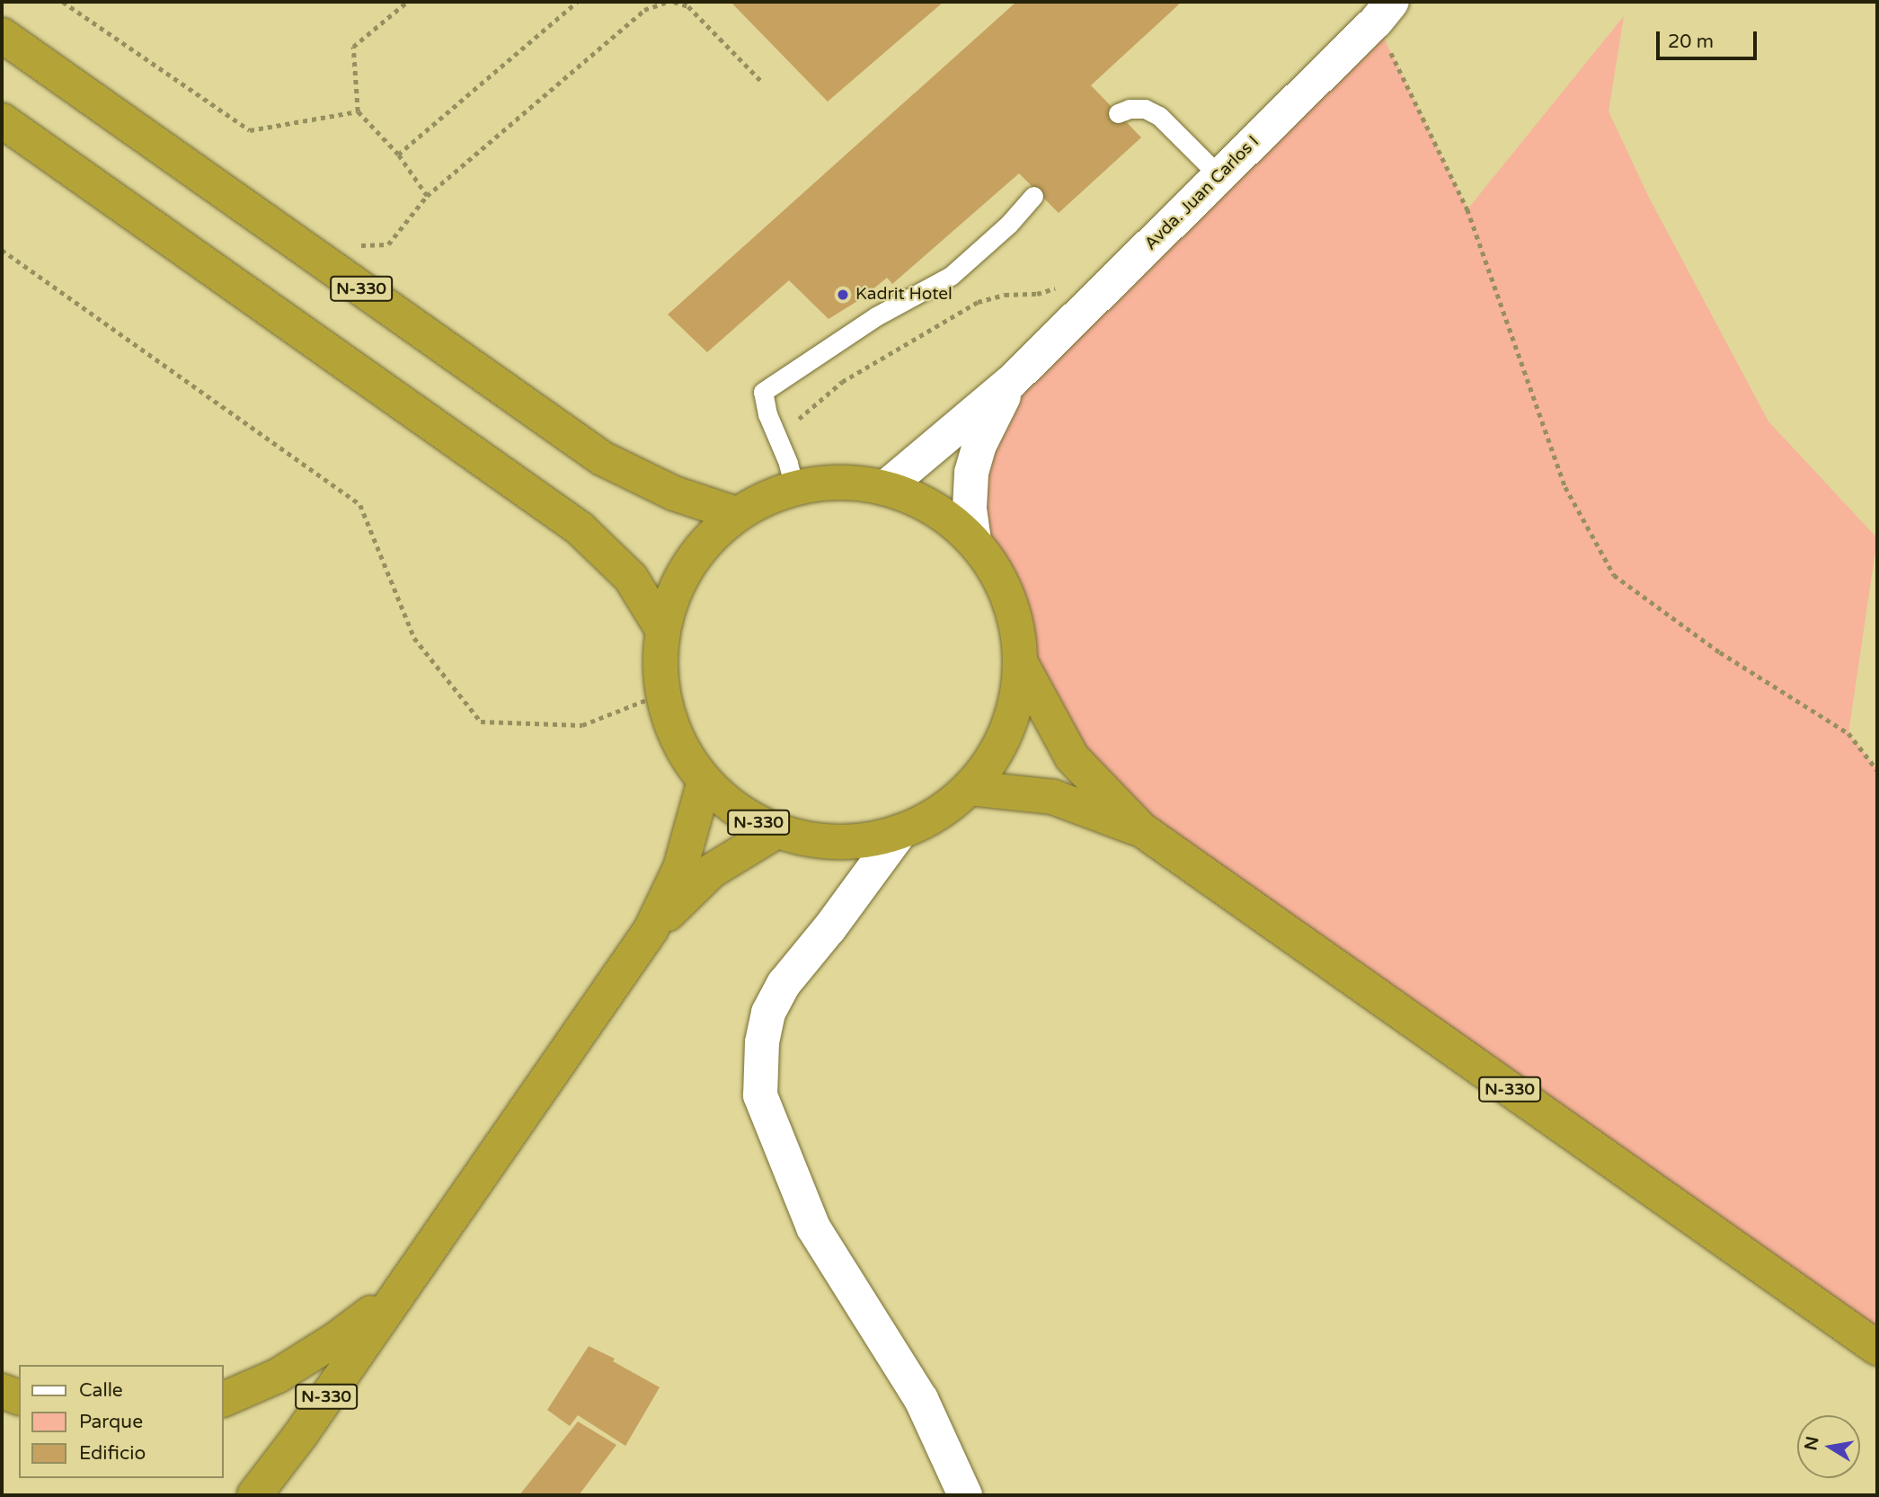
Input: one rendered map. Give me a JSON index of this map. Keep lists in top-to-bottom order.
{
  "streets": {
    "highway": ["N-330"],
    "street": ["Avda. Juan Carlos I"]
  },
  "crossings": [
    ["Avda. Juan Carlos I", "N-330"]
  ],
  "places": ["Kadrit Hotel"],
  "legend": ["Calle", "Parque", "Edificio"],
  "scale_bar": "20 m",
  "north": "left"
}
